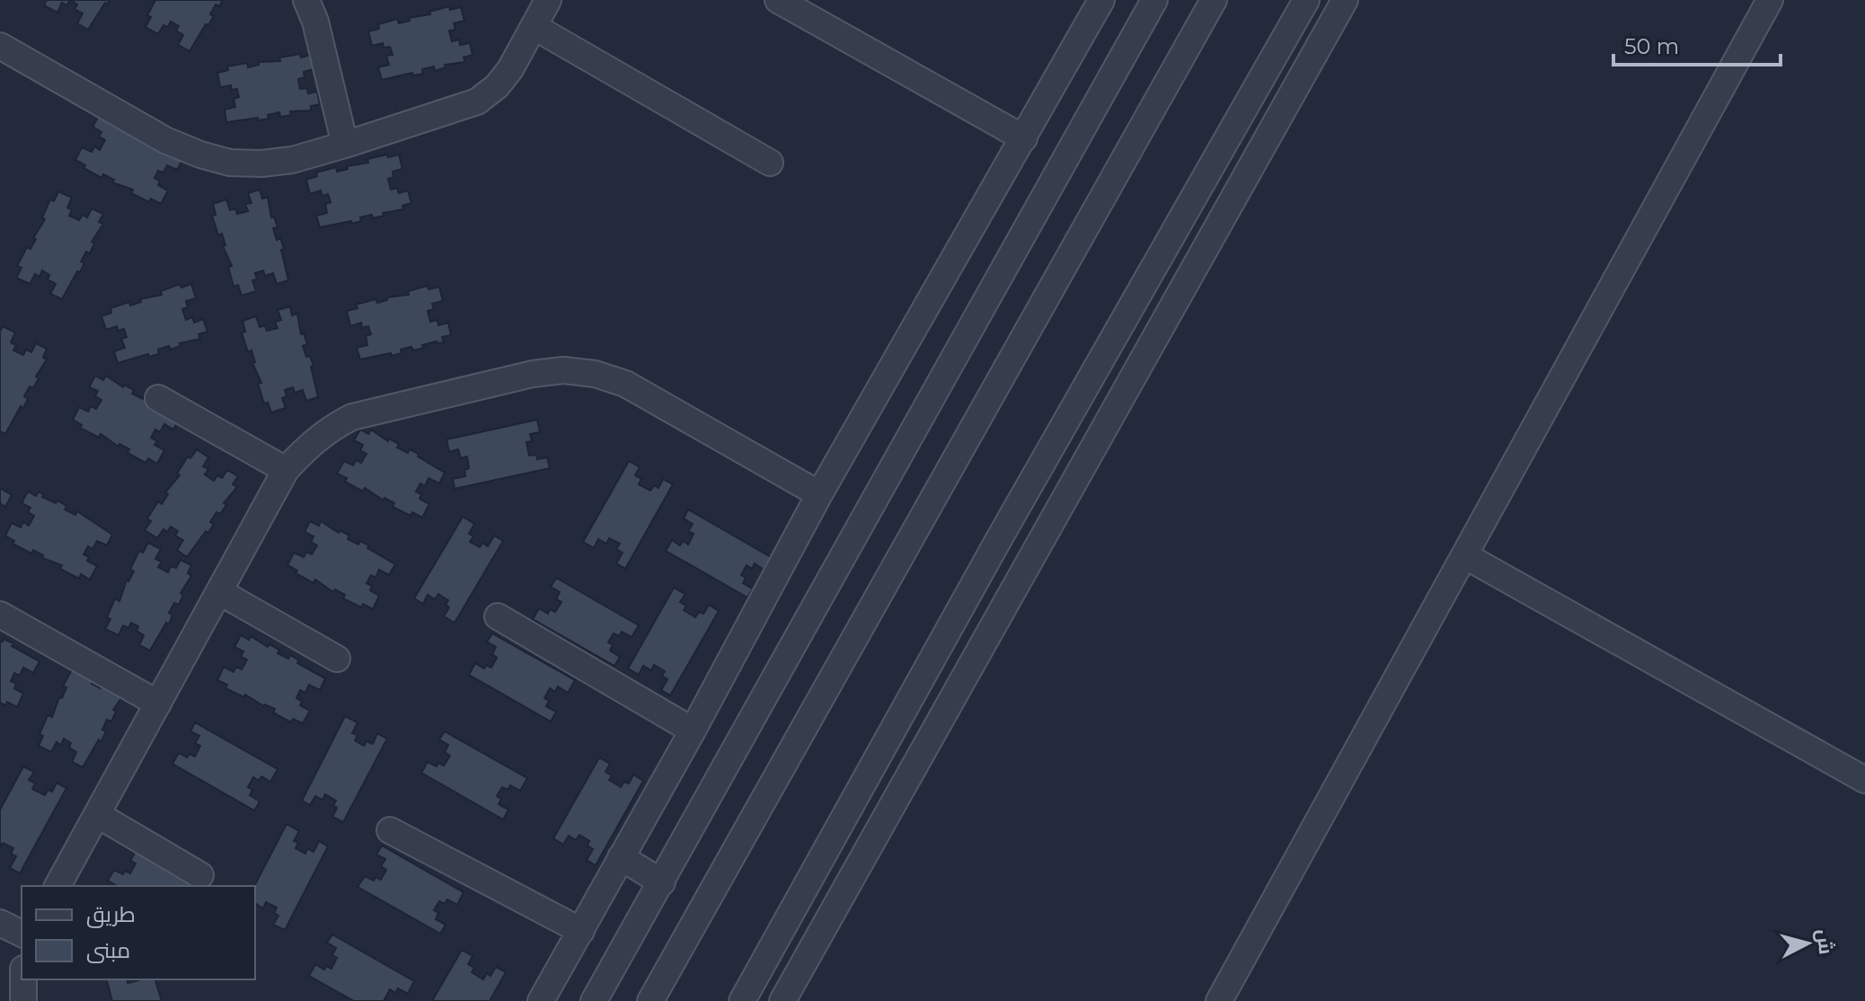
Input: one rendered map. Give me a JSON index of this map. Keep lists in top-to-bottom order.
{
  "legend": ["طريق", "مبنى"],
  "scale_bar": "50 m",
  "north": "right"
}
